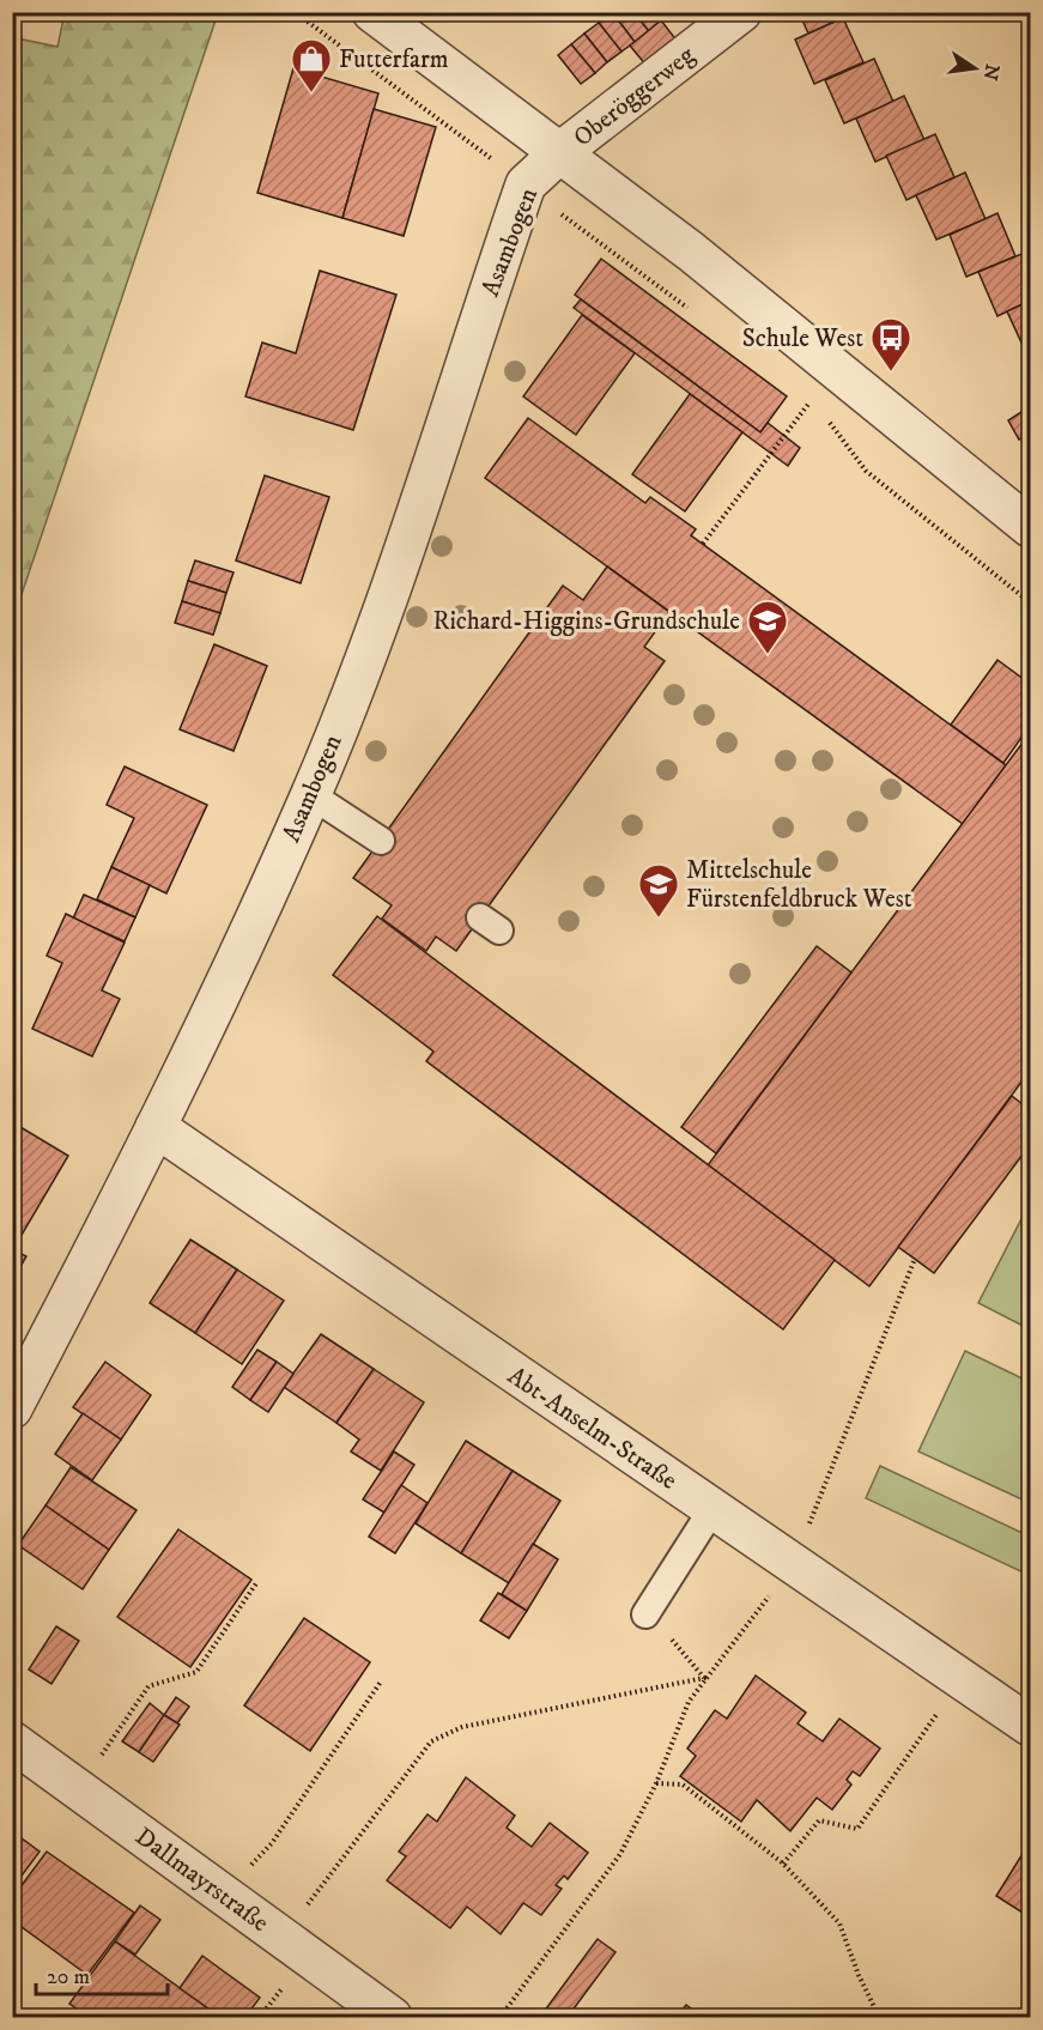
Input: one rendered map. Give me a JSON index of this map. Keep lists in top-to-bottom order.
{
  "streets": {
    "street": [
      "Oberöggerweg",
      "Asambogen",
      "Abt-Anselm-Straße",
      "Dallmayrstraße"
    ]
  },
  "crossings": [
    ["Oberöggerweg", "Asambogen"],
    ["Asambogen", "Abt-Anselm-Straße"]
  ],
  "places": {
    "shop": ["Futterfarm"],
    "bus stop": ["Schule West"],
    "school or university": ["Richard-Higgins-Grundschule", "Mittelschule Fürstenfeldbruck West"]
  },
  "scale_bar": "20 m",
  "north": "right"
}
